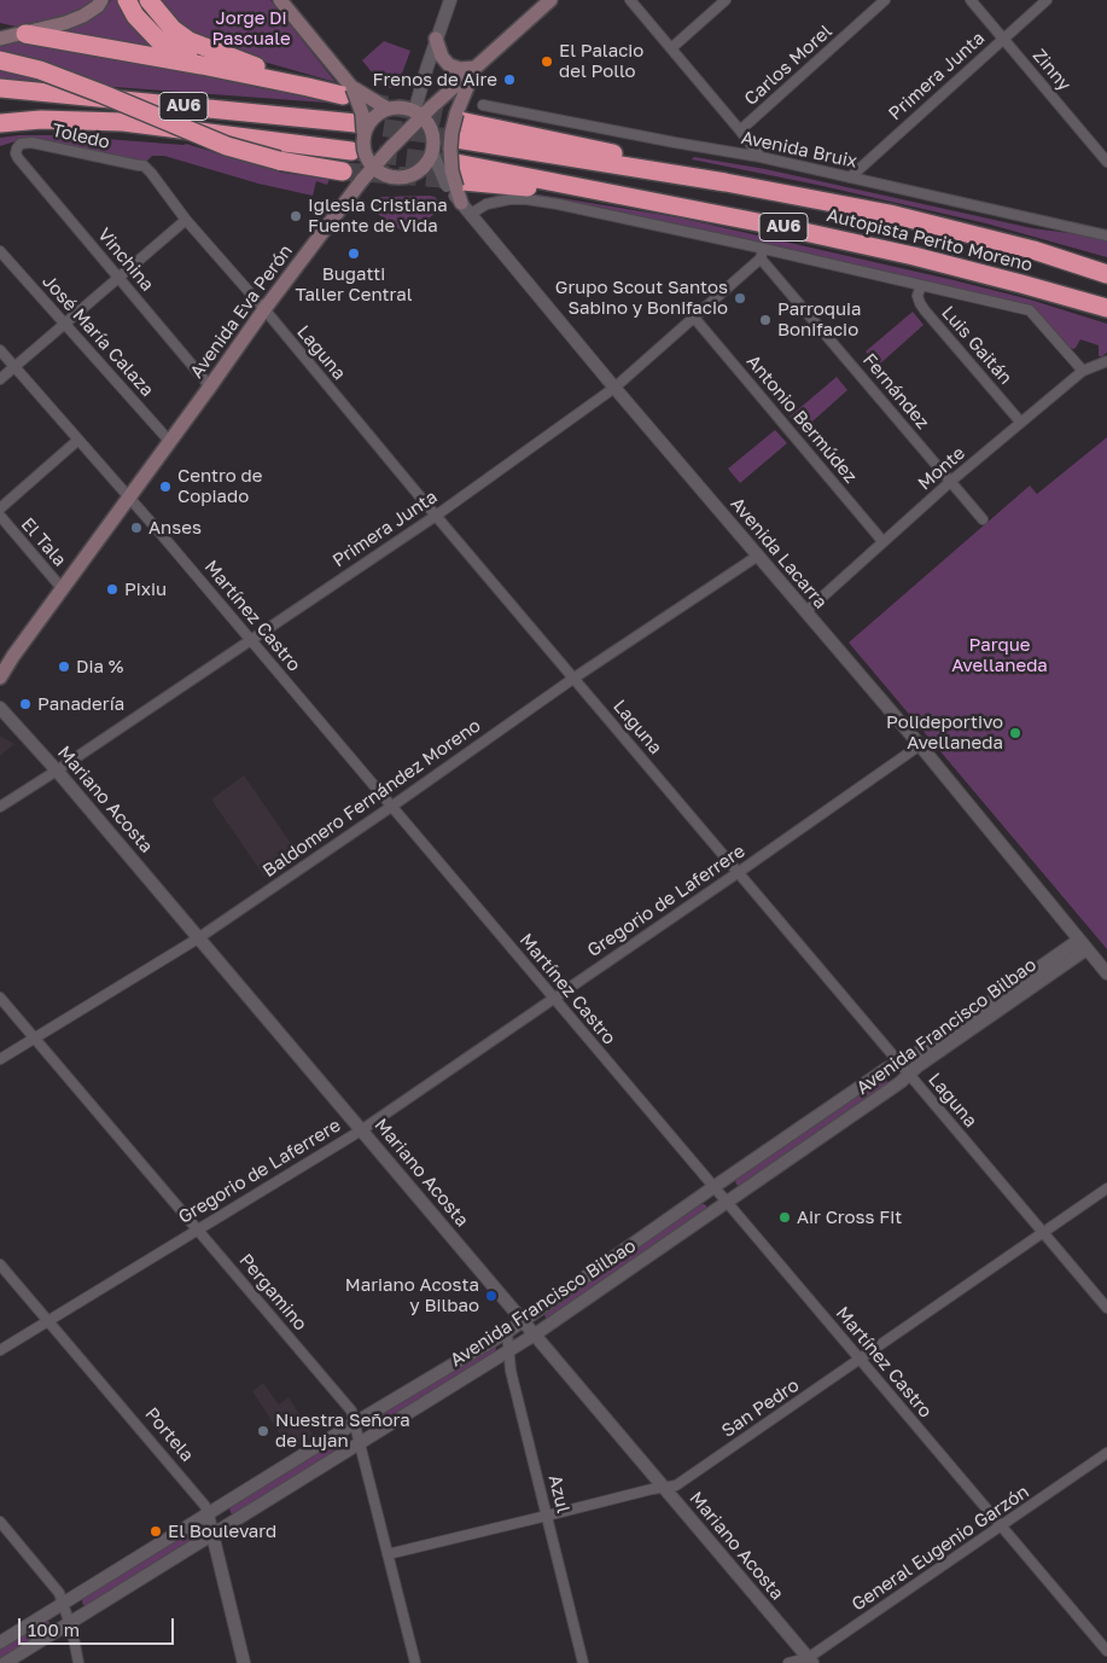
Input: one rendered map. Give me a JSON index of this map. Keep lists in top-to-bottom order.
{
  "streets": {
    "highway": ["AU6", "Autopista Perito Moreno"],
    "main road": ["Avenida Eva Perón"],
    "street": [
      "Carlos Morel",
      "Zinny",
      "Primera Junta",
      "Toledo",
      "Avenida Bruix",
      "Vinchina",
      "José María Calaza",
      "Luis Gaitán",
      "Laguna",
      "Fernández",
      "Antonio Bermúdez",
      "Monte",
      "El Tala",
      "Avenida Lacarra",
      "Martínez Castro",
      "Baldomero Fernández Moreno",
      "Mariano Acosta",
      "Gregorio de Laferrere",
      "Avenida Francisco Bilbao",
      "Pergamino",
      "San Pedro",
      "Portela",
      "Azul",
      "General Eugenio Garzón"
    ]
  },
  "crossings": [
    ["Zinny", "Primera Junta"],
    ["Primera Junta", "Avenida Bruix"],
    ["Primera Junta", "Laguna"],
    ["Primera Junta", "Fernández"],
    ["Primera Junta", "Antonio Bermúdez"],
    ["Primera Junta", "Avenida Lacarra"],
    ["Primera Junta", "Martínez Castro"],
    ["Primera Junta", "Mariano Acosta"],
    ["Toledo", "Vinchina"],
    ["Toledo", "Laguna"],
    ["Vinchina", "Avenida Eva Perón"],
    ["Avenida Eva Perón", "José María Calaza"],
    ["Avenida Eva Perón", "Laguna"],
    ["Avenida Eva Perón", "El Tala"],
    ["Avenida Eva Perón", "Martínez Castro"],
    ["Luis Gaitán", "Monte"],
    ["Laguna", "Baldomero Fernández Moreno"],
    ["Laguna", "Gregorio de Laferrere"],
    ["Laguna", "Avenida Francisco Bilbao"],
    ["Laguna", "San Pedro"],
    ["Fernández", "Monte"],
    ["Antonio Bermúdez", "Monte"],
    ["Monte", "Avenida Lacarra"],
    ["Avenida Lacarra", "Baldomero Fernández Moreno"],
    ["Avenida Lacarra", "Gregorio de Laferrere"],
    ["Avenida Lacarra", "Avenida Francisco Bilbao"],
    ["Martínez Castro", "Baldomero Fernández Moreno"],
    ["Martínez Castro", "Gregorio de Laferrere"],
    ["Martínez Castro", "Avenida Francisco Bilbao"],
    ["Martínez Castro", "San Pedro"],
    ["Martínez Castro", "General Eugenio Garzón"],
    ["Baldomero Fernández Moreno", "Mariano Acosta"],
    ["Baldomero Fernández Moreno", "Pergamino"],
    ["Mariano Acosta", "Gregorio de Laferrere"],
    ["Mariano Acosta", "Avenida Francisco Bilbao"],
    ["Mariano Acosta", "San Pedro"],
    ["Mariano Acosta", "General Eugenio Garzón"],
    ["Gregorio de Laferrere", "Pergamino"],
    ["Gregorio de Laferrere", "Portela"],
    ["Avenida Francisco Bilbao", "Pergamino"],
    ["Avenida Francisco Bilbao", "Portela"],
    ["Avenida Francisco Bilbao", "Azul"],
    ["Pergamino", "San Pedro"],
    ["San Pedro", "Azul"]
  ],
  "parks": ["Jorge Di Pascuale", "Parque Avellaneda"],
  "places": [
    "El Palacio del Pollo",
    "Frenos de Aire",
    "Iglesia Cristiana Fuente de Vida",
    "Bugatti Taller Central",
    "Grupo Scout Santos Sabino y Bonifacio",
    "Parroquia Bonifacio",
    "Centro de Copiado",
    "Anses",
    "Pixiu",
    "Dia %",
    "Panadería",
    "Polideportivo Avellaneda",
    "Air Cross Fit",
    "Mariano Acosta y Bilbao",
    "Nuestra Señora de Lujan",
    "El Boulevard"
  ],
  "scale_bar": "100 m"
}
